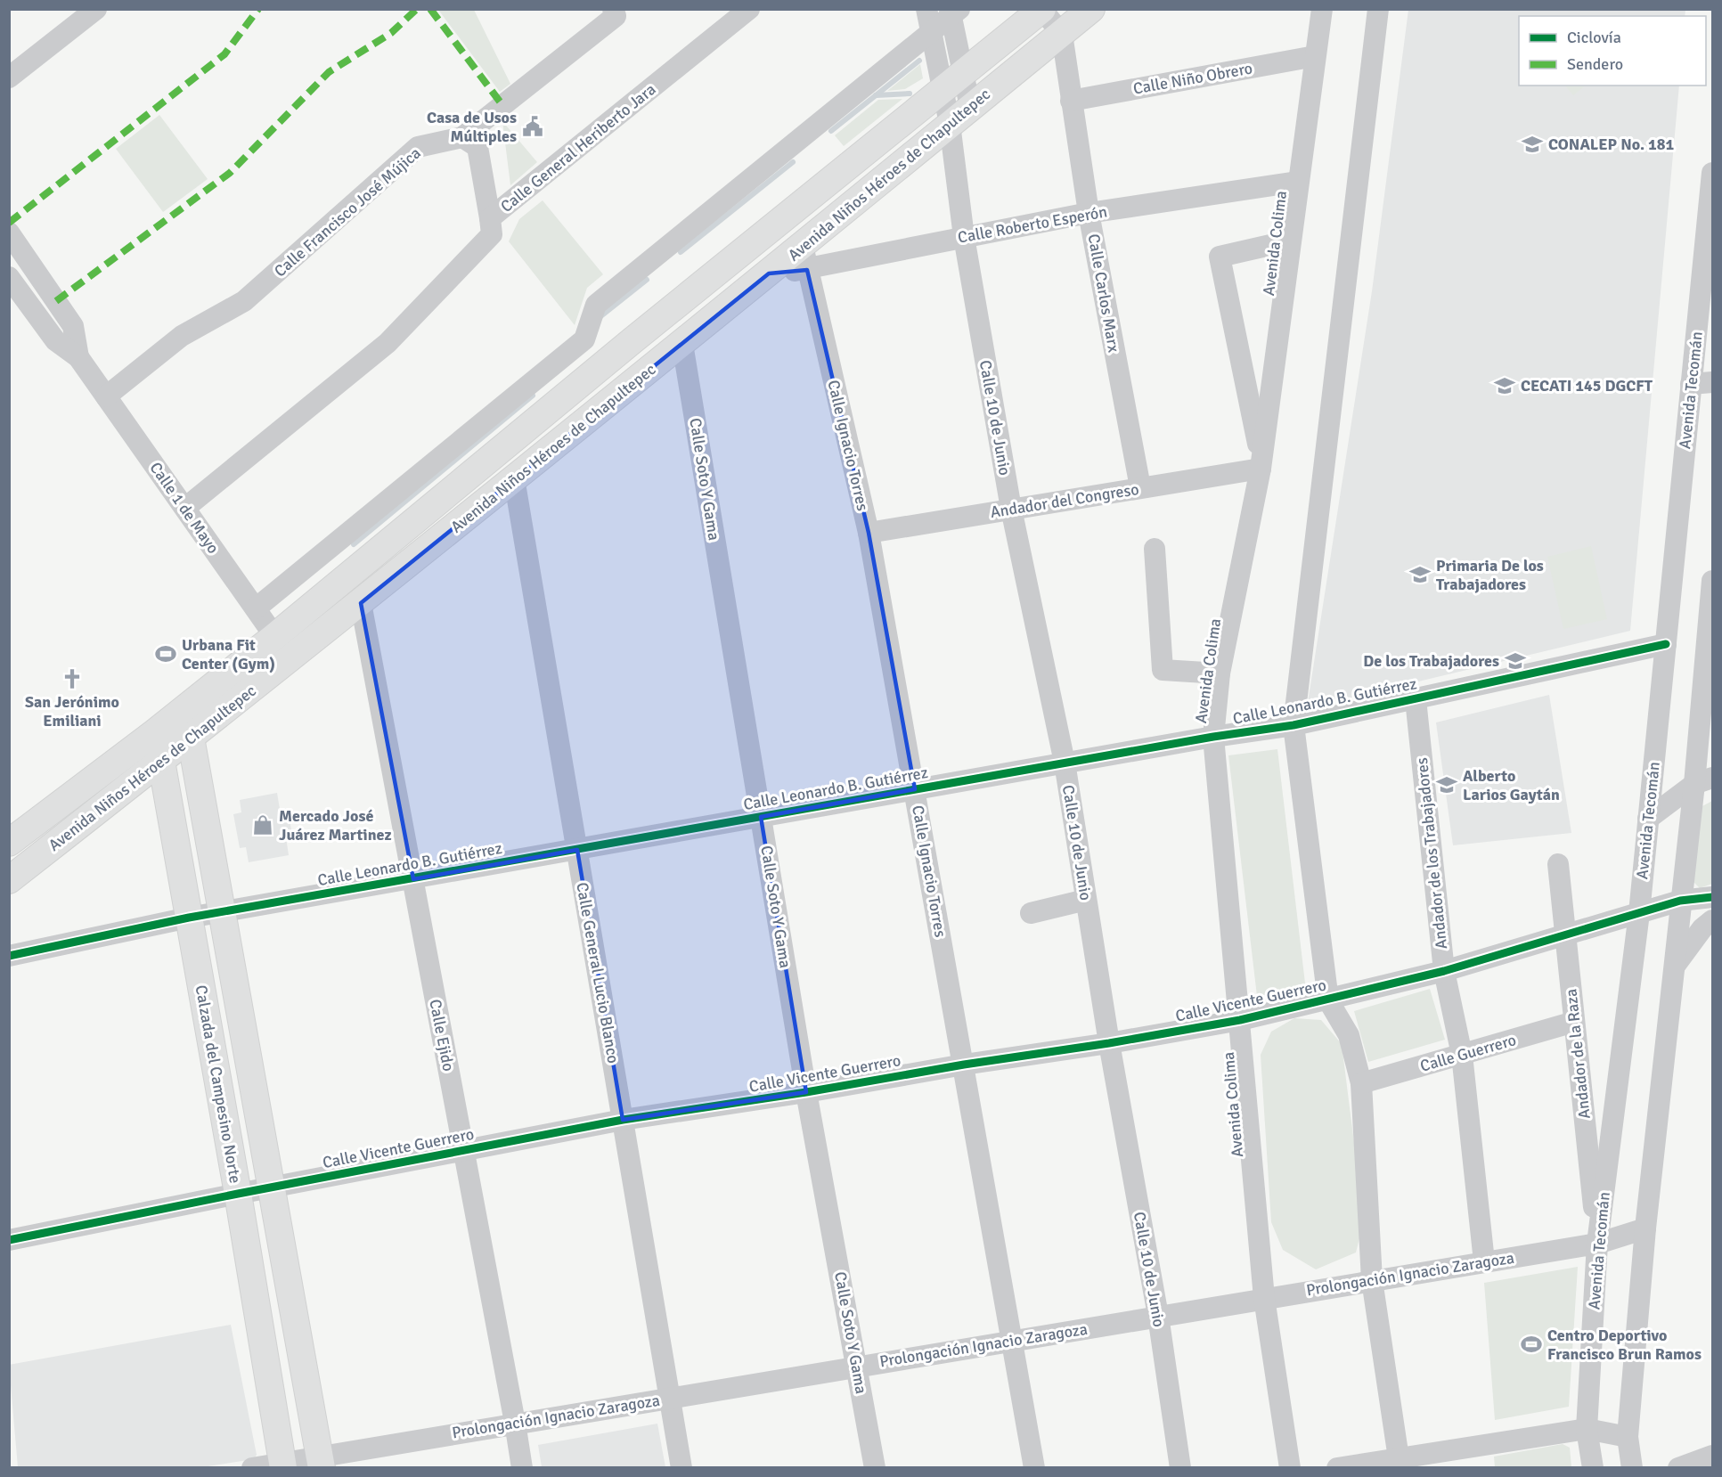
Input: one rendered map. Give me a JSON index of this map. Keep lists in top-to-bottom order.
{
  "streets": {
    "main road": ["Avenida Niños Héroes de Chapultepec", "Calzada del Campesino Norte"],
    "street": [
      "Calle Niño Obrero",
      "Calle General Heriberto Jara",
      "Calle Francisco José Mújica",
      "Calle Roberto Esperón",
      "Avenida Colima",
      "Calle Carlos Marx",
      "Avenida Tecomán",
      "Calle 10 de Junio",
      "Calle Ignacio Torres",
      "Calle Soto Y Gama",
      "Andador del Congreso",
      "Calle 1 de Mayo",
      "Calle Leonardo B. Gutiérrez",
      "Andador de los Trabajadores",
      "Calle General Lucio Blanco",
      "Calle Vicente Guerrero",
      "Calle Ejido",
      "Calle Guerrero",
      "Andador de la Raza",
      "Prolongación Ignacio Zaragoza"
    ]
  },
  "crossings": [
    ["Calle Niño Obrero", "Avenida Colima"],
    ["Calle Niño Obrero", "Calle Carlos Marx"],
    ["Calle General Heriberto Jara", "Calle 1 de Mayo"],
    ["Avenida Niños Héroes de Chapultepec", "Calle Roberto Esperón"],
    ["Avenida Niños Héroes de Chapultepec", "Calle Carlos Marx"],
    ["Avenida Niños Héroes de Chapultepec", "Calle 10 de Junio"],
    ["Avenida Niños Héroes de Chapultepec", "Calle Ignacio Torres"],
    ["Avenida Niños Héroes de Chapultepec", "Calle Soto Y Gama"],
    ["Avenida Niños Héroes de Chapultepec", "Calle 1 de Mayo"],
    ["Avenida Niños Héroes de Chapultepec", "Calle General Lucio Blanco"],
    ["Avenida Niños Héroes de Chapultepec", "Calle Ejido"],
    ["Avenida Niños Héroes de Chapultepec", "Calzada del Campesino Norte"],
    ["Calle Francisco José Mújica", "Calle 1 de Mayo"],
    ["Calle Roberto Esperón", "Avenida Colima"],
    ["Calle Roberto Esperón", "Calle Carlos Marx"],
    ["Calle Roberto Esperón", "Calle 10 de Junio"],
    ["Calle Roberto Esperón", "Calle Ignacio Torres"],
    ["Avenida Colima", "Andador del Congreso"],
    ["Avenida Colima", "Calle Leonardo B. Gutiérrez"],
    ["Avenida Colima", "Calle Vicente Guerrero"],
    ["Avenida Colima", "Prolongación Ignacio Zaragoza"],
    ["Calle Carlos Marx", "Andador del Congreso"],
    ["Avenida Tecomán", "Calle Leonardo B. Gutiérrez"],
    ["Avenida Tecomán", "Calle Vicente Guerrero"],
    ["Avenida Tecomán", "Andador de la Raza"],
    ["Avenida Tecomán", "Prolongación Ignacio Zaragoza"],
    ["Calle 10 de Junio", "Andador del Congreso"],
    ["Calle 10 de Junio", "Calle Leonardo B. Gutiérrez"],
    ["Calle 10 de Junio", "Calle Vicente Guerrero"],
    ["Calle 10 de Junio", "Prolongación Ignacio Zaragoza"],
    ["Calle Ignacio Torres", "Andador del Congreso"],
    ["Calle Ignacio Torres", "Calle Leonardo B. Gutiérrez"],
    ["Calle Ignacio Torres", "Calle Vicente Guerrero"],
    ["Calle Ignacio Torres", "Prolongación Ignacio Zaragoza"],
    ["Calle Soto Y Gama", "Calle Leonardo B. Gutiérrez"],
    ["Calle Soto Y Gama", "Calle Vicente Guerrero"],
    ["Calle Soto Y Gama", "Prolongación Ignacio Zaragoza"],
    ["Calle Leonardo B. Gutiérrez", "Andador de los Trabajadores"],
    ["Calle Leonardo B. Gutiérrez", "Calle General Lucio Blanco"],
    ["Calle Leonardo B. Gutiérrez", "Calle Ejido"],
    ["Calle Leonardo B. Gutiérrez", "Calzada del Campesino Norte"],
    ["Andador de los Trabajadores", "Calle Vicente Guerrero"],
    ["Andador de los Trabajadores", "Calle Guerrero"],
    ["Andador de los Trabajadores", "Prolongación Ignacio Zaragoza"],
    ["Calle General Lucio Blanco", "Calle Vicente Guerrero"],
    ["Calle General Lucio Blanco", "Prolongación Ignacio Zaragoza"],
    ["Calle Vicente Guerrero", "Calle Ejido"],
    ["Calle Vicente Guerrero", "Andador de la Raza"],
    ["Calle Vicente Guerrero", "Calzada del Campesino Norte"],
    ["Calle Ejido", "Prolongación Ignacio Zaragoza"],
    ["Calle Guerrero", "Andador de la Raza"],
    ["Andador de la Raza", "Prolongación Ignacio Zaragoza"],
    ["Calzada del Campesino Norte", "Prolongación Ignacio Zaragoza"]
  ],
  "places": {
    "public building": ["Casa de Usos Múltiples"],
    "school or university": [
      "CONALEP No. 181",
      "CECATI 145 DGCFT",
      "Primaria De los Trabajadores",
      "De los Trabajadores",
      "Alberto Larios Gaytán"
    ],
    "sports": ["Urbana Fit Center (Gym)", "Centro Deportivo Francisco Brun Ramos"],
    "church": ["San Jerónimo Emiliani"],
    "shop": ["Mercado José Juárez Martinez"]
  },
  "legend": ["Ciclovía", "Sendero"]
}
